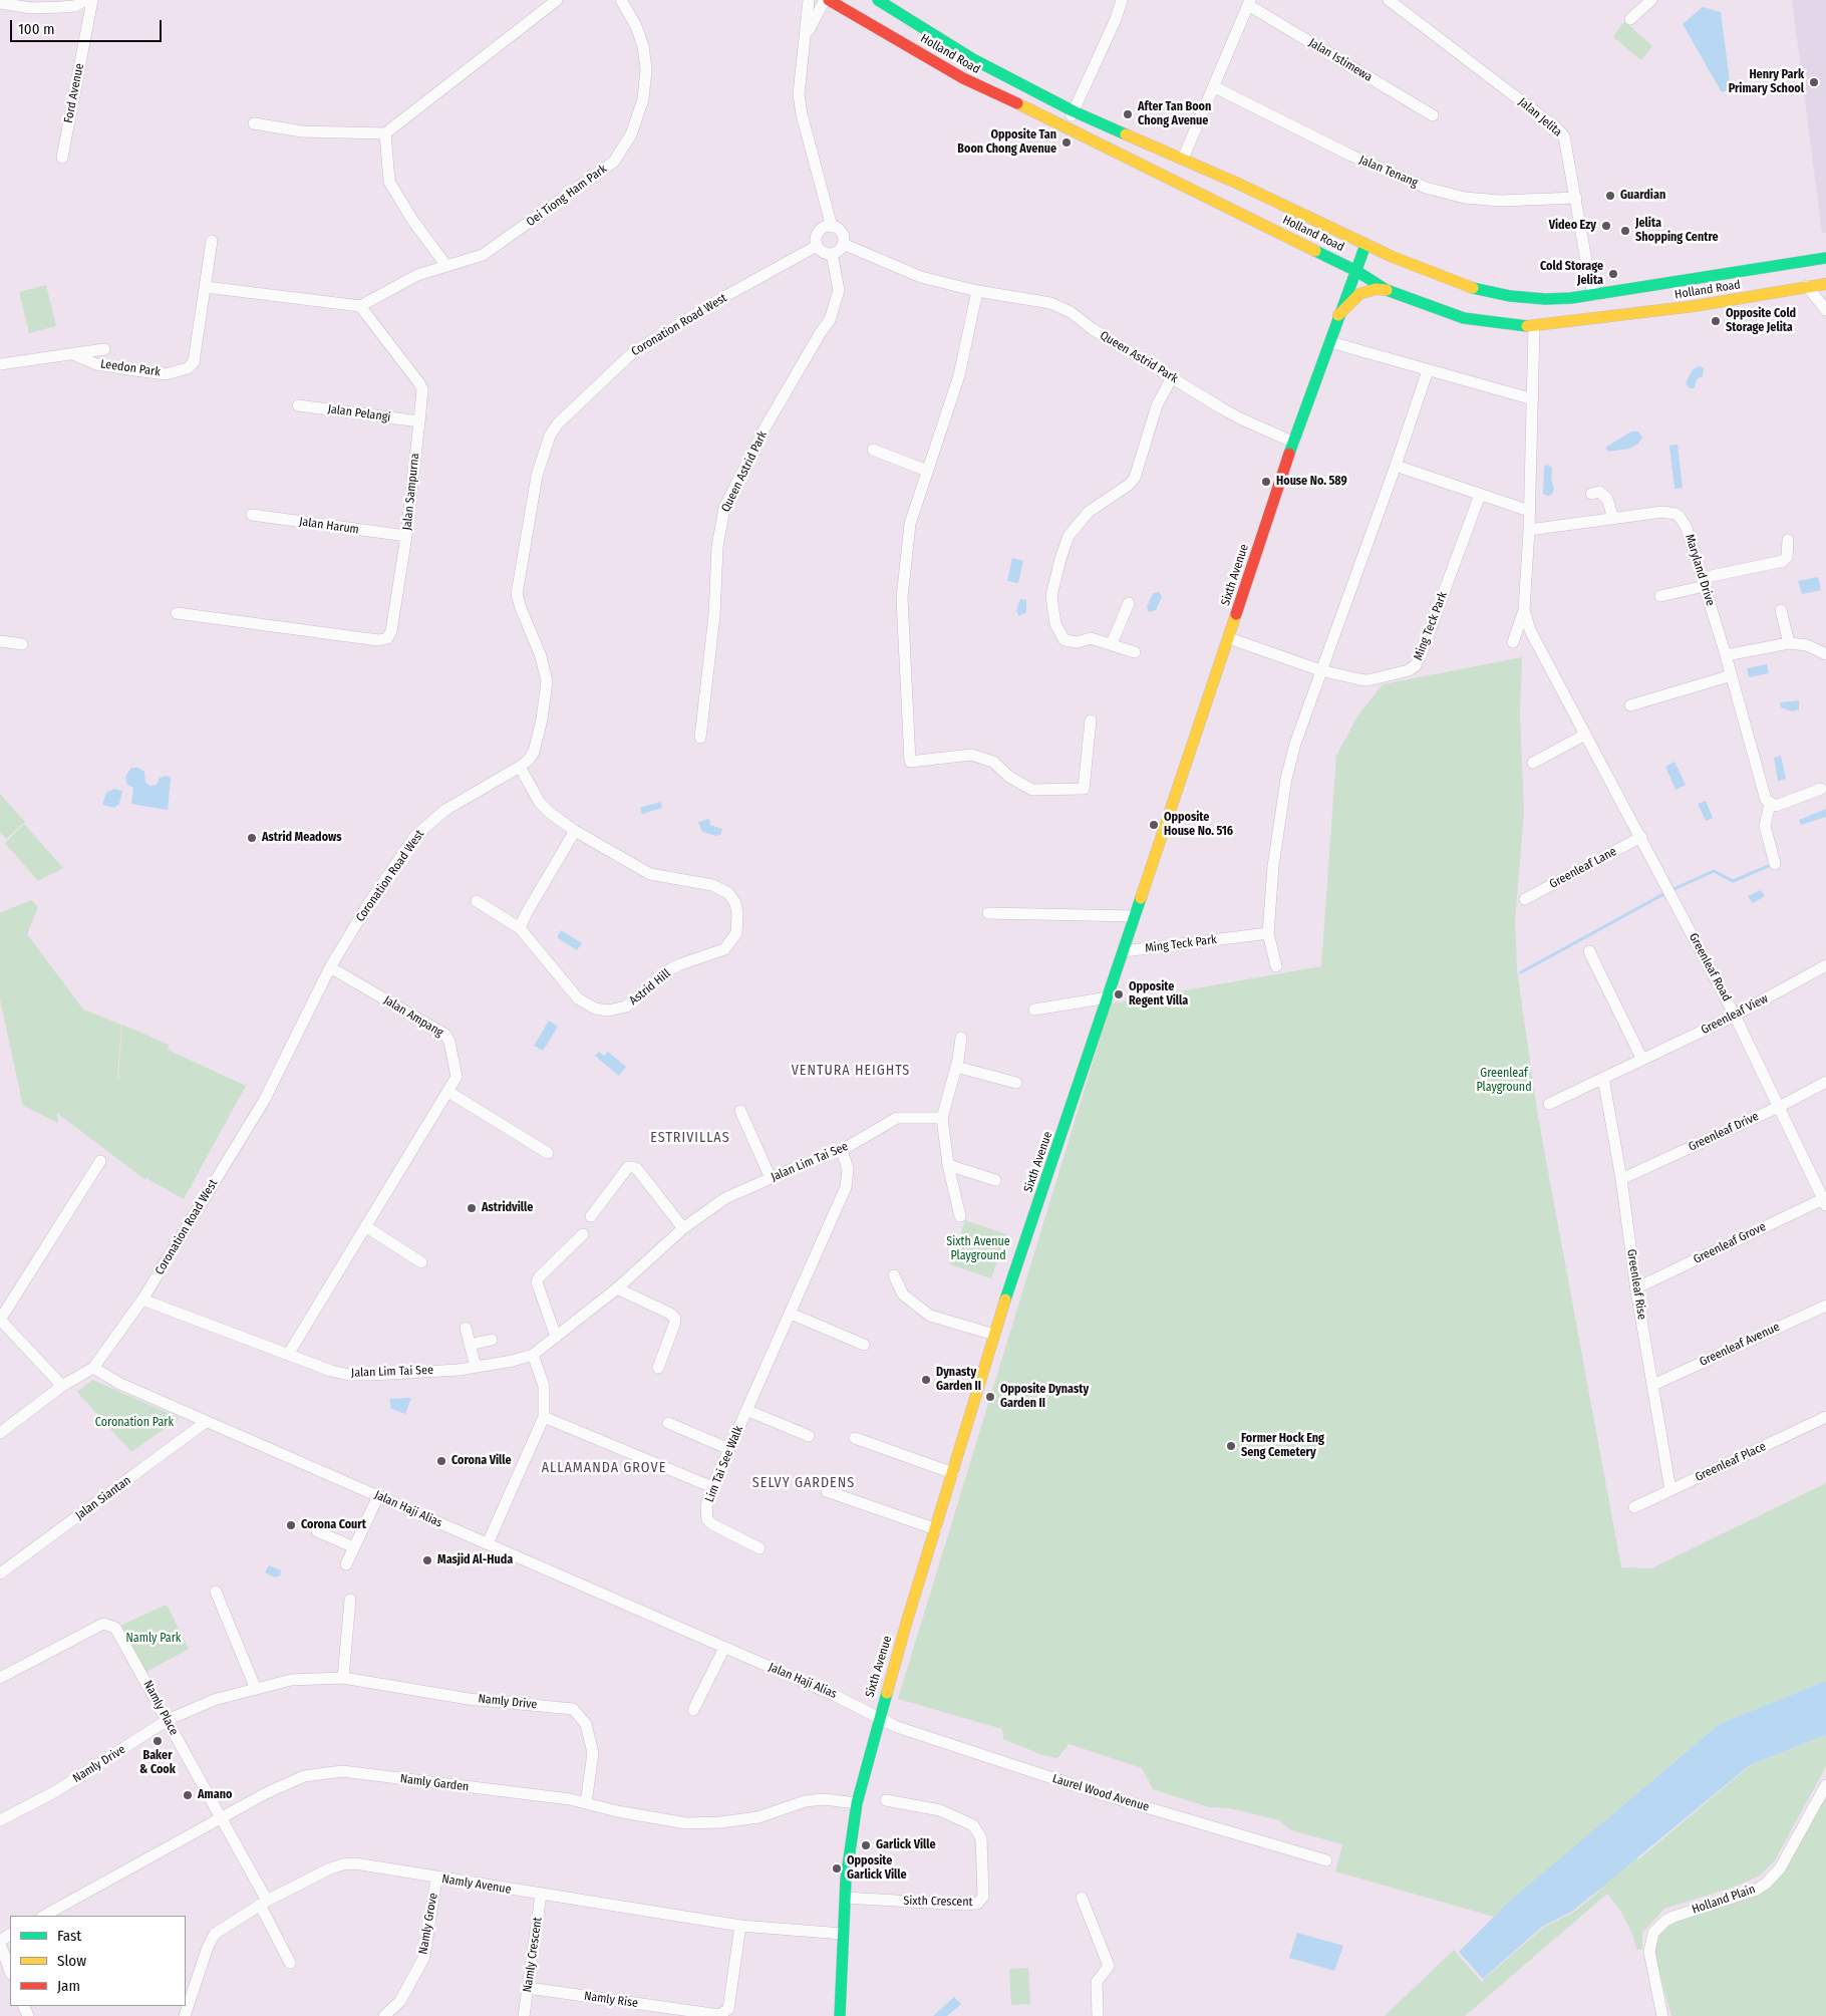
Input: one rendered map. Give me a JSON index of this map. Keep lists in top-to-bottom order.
{
  "streets": {
    "main road": ["Holland Road", "Sixth Avenue"],
    "street": [
      "Jalan Istimewa",
      "Ford Avenue",
      "Jalan Jelita",
      "Jalan Tenang",
      "Oei Tiong Ham Park",
      "Coronation Road West",
      "Queen Astrid Park",
      "Leedon Park",
      "Jalan Pelangi",
      "Jalan Sampurna",
      "Jalan Harum",
      "Maryland Drive",
      "Ming Teck Park",
      "Greenleaf Lane",
      "Greenleaf Road",
      "Astrid Hill",
      "Greenleaf View",
      "Jalan Ampang",
      "Greenleaf Drive",
      "Jalan Lim Tai See",
      "Greenleaf Grove",
      "Greenleaf Rise",
      "Greenleaf Avenue",
      "Greenleaf Place",
      "Lim Tai See Walk",
      "Jalan Siantan",
      "Jalan Haji Alias",
      "Namly Drive",
      "Namly Place",
      "Namly Garden",
      "Laurel Wood Avenue",
      "Namly Avenue",
      "Holland Plain",
      "Sixth Crescent",
      "Namly Grove",
      "Namly Crescent",
      "Namly Rise"
    ]
  },
  "crossings": [
    ["Holland Road", "Jalan Jelita"],
    ["Holland Road", "Sixth Avenue"],
    ["Jalan Jelita", "Jalan Tenang"],
    ["Oei Tiong Ham Park", "Jalan Sampurna"],
    ["Coronation Road West", "Queen Astrid Park"],
    ["Coronation Road West", "Astrid Hill"],
    ["Coronation Road West", "Jalan Ampang"],
    ["Coronation Road West", "Jalan Lim Tai See"],
    ["Coronation Road West", "Jalan Haji Alias"],
    ["Queen Astrid Park", "Sixth Avenue"],
    ["Jalan Pelangi", "Jalan Sampurna"],
    ["Jalan Sampurna", "Jalan Harum"],
    ["Sixth Avenue", "Ming Teck Park"],
    ["Sixth Avenue", "Jalan Haji Alias"],
    ["Sixth Avenue", "Namly Garden"],
    ["Sixth Avenue", "Laurel Wood Avenue"],
    ["Sixth Avenue", "Namly Avenue"],
    ["Sixth Avenue", "Sixth Crescent"],
    ["Greenleaf Lane", "Greenleaf Road"],
    ["Greenleaf Road", "Greenleaf View"],
    ["Greenleaf Road", "Greenleaf Drive"],
    ["Greenleaf Road", "Greenleaf Grove"],
    ["Greenleaf View", "Greenleaf Rise"],
    ["Jalan Ampang", "Jalan Lim Tai See"],
    ["Greenleaf Drive", "Greenleaf Rise"],
    ["Jalan Lim Tai See", "Lim Tai See Walk"],
    ["Greenleaf Grove", "Greenleaf Rise"],
    ["Greenleaf Rise", "Greenleaf Avenue"],
    ["Greenleaf Rise", "Greenleaf Place"],
    ["Jalan Siantan", "Jalan Haji Alias"],
    ["Jalan Haji Alias", "Laurel Wood Avenue"],
    ["Namly Drive", "Namly Place"],
    ["Namly Drive", "Namly Garden"],
    ["Namly Place", "Namly Garden"],
    ["Namly Place", "Namly Avenue"],
    ["Namly Avenue", "Namly Grove"],
    ["Namly Avenue", "Namly Crescent"],
    ["Namly Avenue", "Namly Rise"],
    ["Namly Crescent", "Namly Rise"]
  ],
  "districts": [
    "VENTURA HEIGHTS",
    "ESTRIVILLAS",
    "ALLAMANDA GROVE",
    "SELVY GARDENS"
  ],
  "parks": [
    "Greenleaf Playground",
    "Sixth Avenue Playground",
    "Coronation Park",
    "Namly Park"
  ],
  "places": [
    "Henry Park Primary School",
    "After Tan Boon Chong Avenue",
    "Opposite Tan Boon Chong Avenue",
    "Guardian",
    "Video Ezy",
    "Jelita Shopping Centre",
    "Cold Storage Jelita",
    "Opposite Cold Storage Jelita",
    "House No. 589",
    "Opposite House No. 516",
    "Astrid Meadows",
    "Opposite Regent Villa",
    "Astridville",
    "Dynasty Garden II",
    "Opposite Dynasty Garden II",
    "Former Hock Eng Seng Cemetery",
    "Corona Ville",
    "Corona Court",
    "Masjid Al-Huda",
    "Baker & Cook",
    "Amano",
    "Garlick Ville",
    "Opposite Garlick Ville"
  ],
  "legend": ["Fast", "Slow", "Jam"],
  "scale_bar": "100 m"
}
